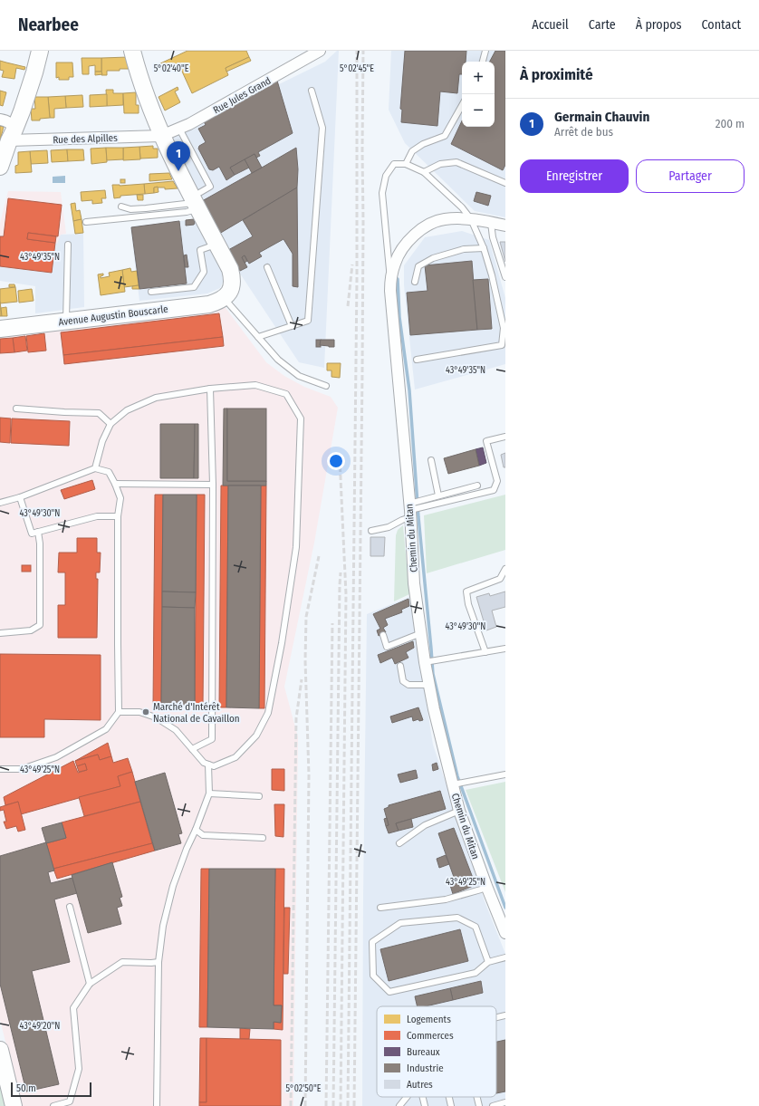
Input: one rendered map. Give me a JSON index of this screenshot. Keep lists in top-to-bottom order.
{
  "streets": {
    "street": [
      "Rue Jules Grand",
      "Rue des Alpilles",
      "Avenue Augustin Bouscarle",
      "Chemin du Mitan"
    ]
  },
  "crossings": [
    ["Rue Jules Grand", "Rue des Alpilles"]
  ],
  "places": ["Marché d'Intérêt National de Cavaillon"],
  "legend": [
    "Logements",
    "Commerces",
    "Bureaux",
    "Industrie",
    "Autres"
  ],
  "scale_bar": "50 m",
  "page": {
    "header": "Nearbee",
    "nav": [
      "Accueil",
      "Carte",
      "À propos",
      "Contact"
    ],
    "heading": "À proximité",
    "map_buttons": ["+", "−"],
    "list": [
      {
        "mark": "1",
        "name": "Germain Chauvin",
        "note": "Arrêt de bus",
        "value": "200 m"
      }
    ],
    "pins": "1",
    "buttons": ["Enregistrer", "Partager"],
    "scale": "50 m"
  },
  "coordinates": [
    "5°02'40\"E",
    "5°02'45\"E",
    "43°49'35\"N",
    "43°49'30\"N",
    "43°49'25\"N",
    "43°49'20\"N",
    "5°02'50\"E"
  ]
}
